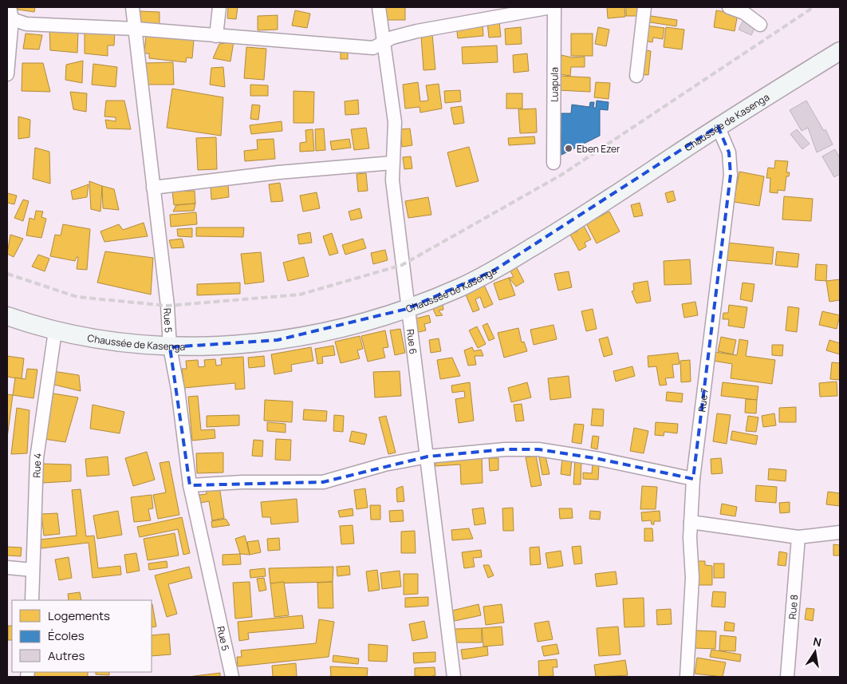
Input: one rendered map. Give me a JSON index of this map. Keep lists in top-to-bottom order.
{
  "streets": {
    "main road": ["Chaussée de Kasenga"],
    "street": [
      "Luapula",
      "Rue 5",
      "Rue 6",
      "Rue 7",
      "Rue 4",
      "Rue 8"
    ]
  },
  "crossings": [
    ["Chaussée de Kasenga", "Rue 5"],
    ["Chaussée de Kasenga", "Rue 6"],
    ["Chaussée de Kasenga", "Rue 7"],
    ["Chaussée de Kasenga", "Rue 4"]
  ],
  "places": ["Eben Ezer"],
  "legend": ["Logements", "Écoles", "Autres"],
  "north": "top"
}
